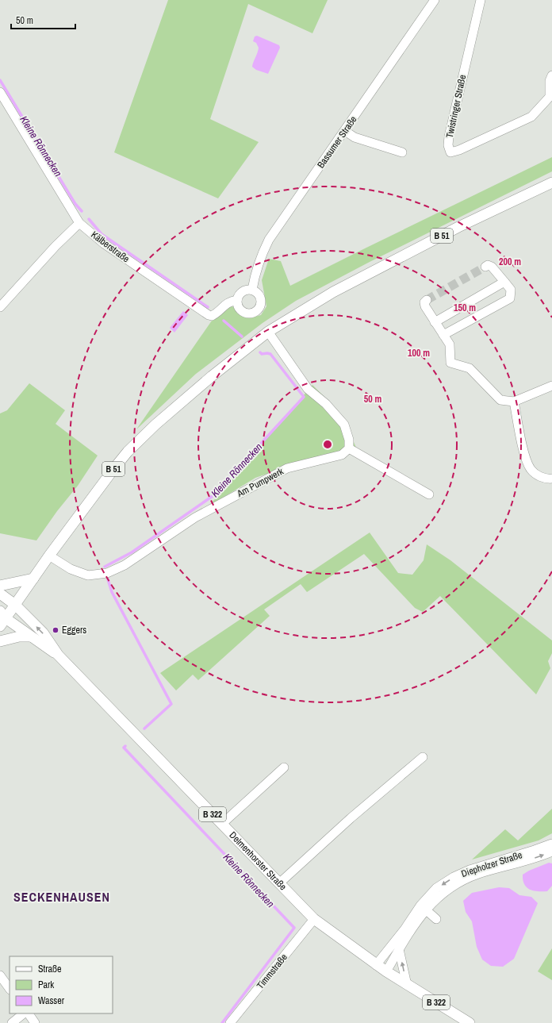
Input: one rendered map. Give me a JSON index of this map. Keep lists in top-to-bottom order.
{
  "streets": {
    "main road": ["B 51", "B 322", "Delmenhorster Straße"],
    "street": [
      "Twistringer Straße",
      "Bassumer Straße",
      "Kälberstraße",
      "Am Pumpwerk",
      "Diepholzer Straße",
      "Timmstraße"
    ]
  },
  "crossings": [
    ["Bassumer Straße", "Kälberstraße"],
    ["B 51", "Am Pumpwerk"],
    ["B 51", "Delmenhorster Straße"],
    ["Delmenhorster Straße", "Diepholzer Straße"],
    ["Delmenhorster Straße", "Timmstraße"]
  ],
  "districts": ["SECKENHAUSEN"],
  "water": ["Kleine Rönnecken"],
  "places": ["Eggers"],
  "legend": ["Straße", "Park", "Wasser"],
  "scale_bar": "50 m",
  "rings": [
    "200 m",
    "150 m",
    "100 m",
    "50 m"
  ]
}
